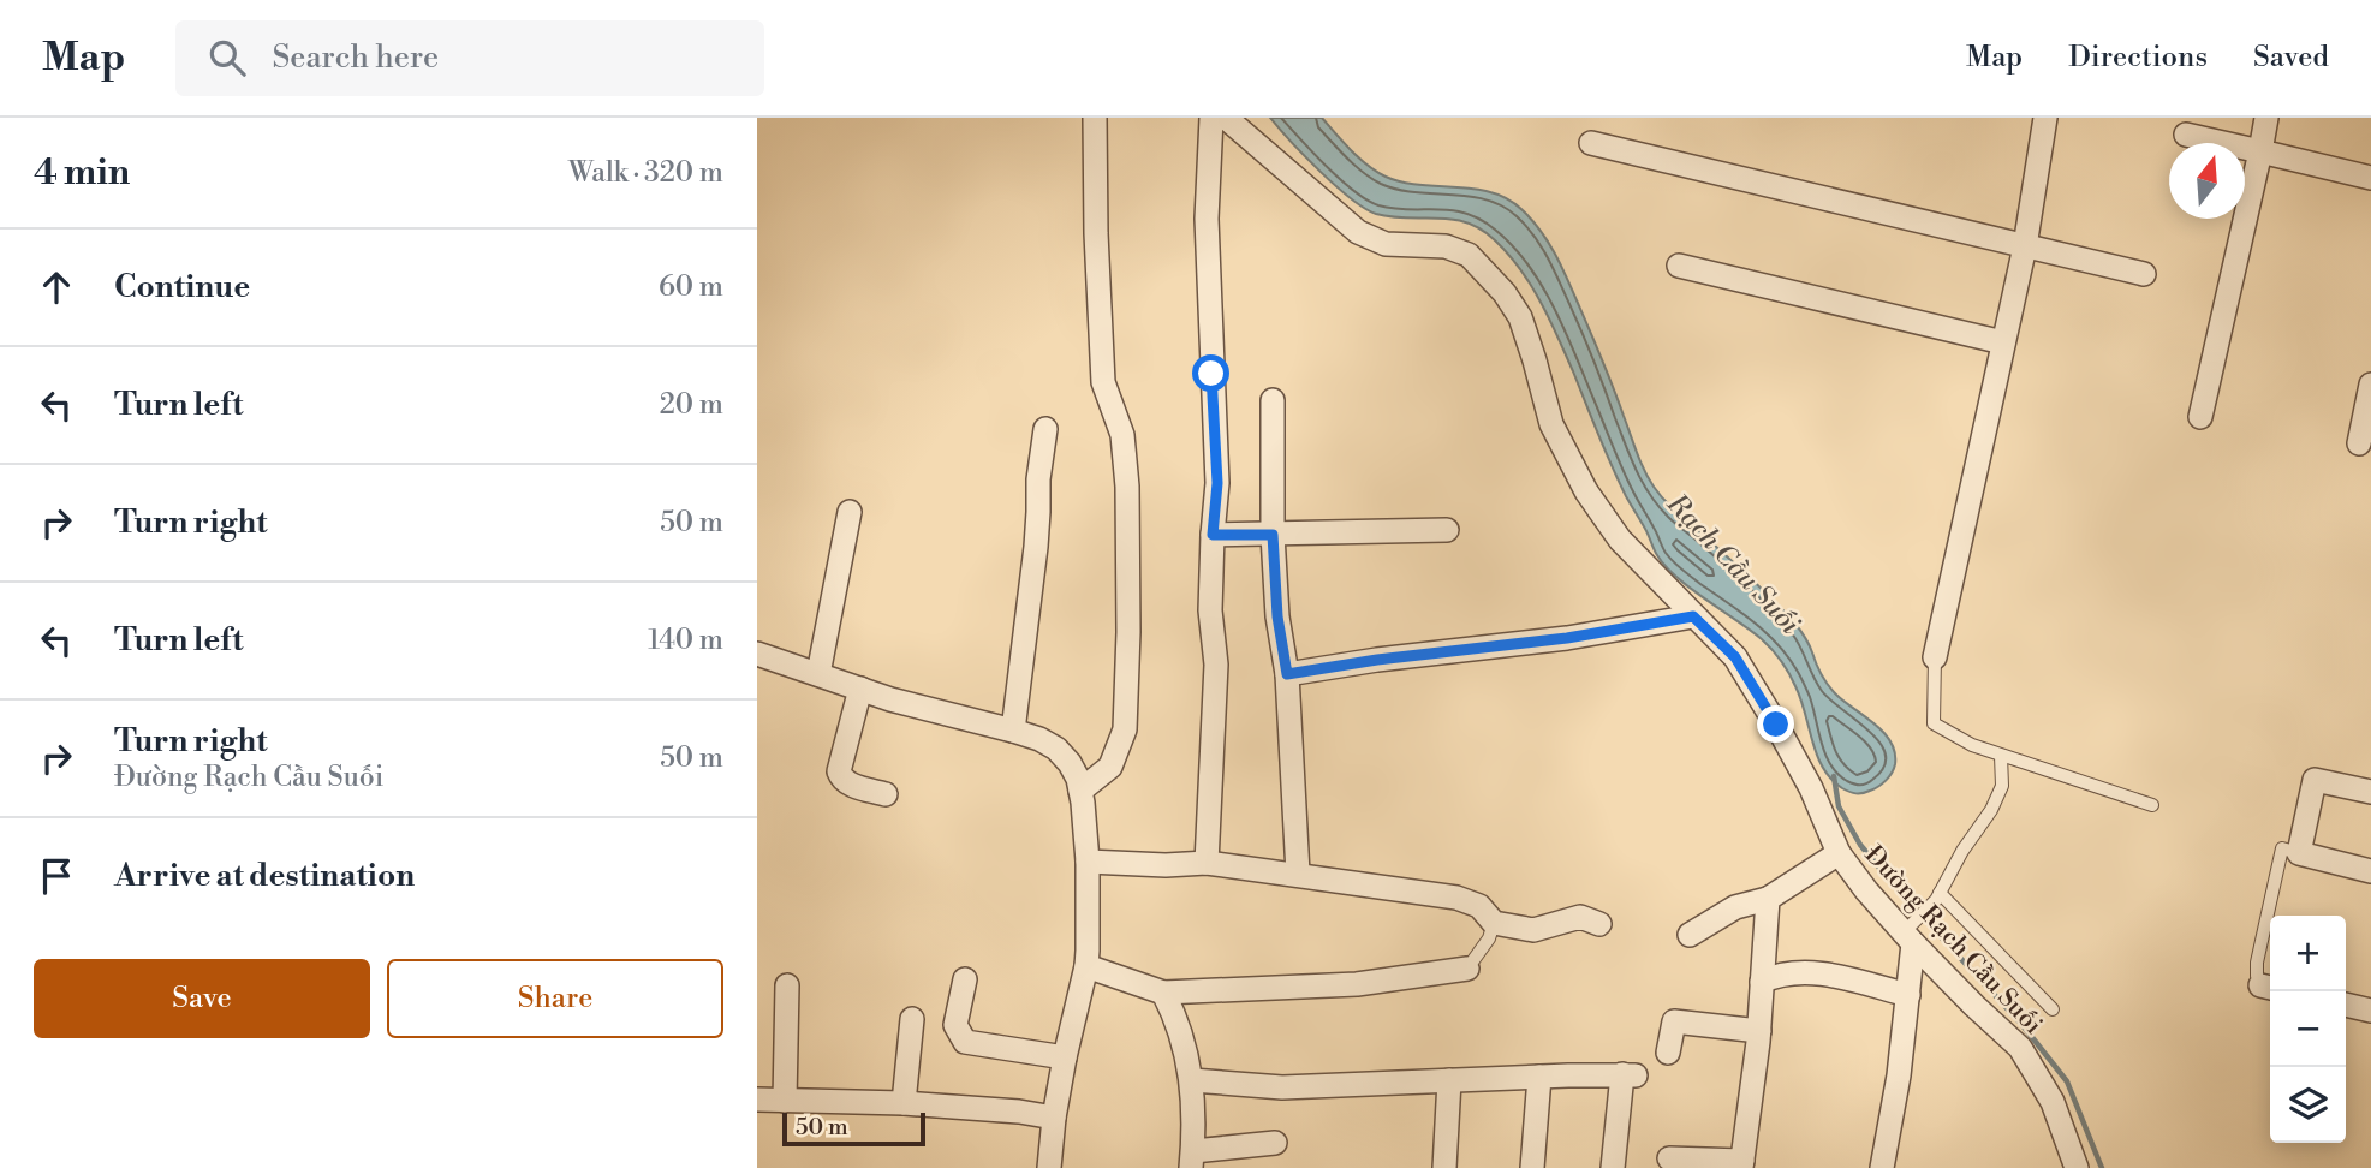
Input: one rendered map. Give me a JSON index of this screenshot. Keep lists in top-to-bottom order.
{
  "streets": {
    "street": ["Đường Rạch Cầu Suối"]
  },
  "water": ["Rạch Cầu Suối"],
  "scale_bar": "50 m",
  "north": "top",
  "page": {
    "header": "Map",
    "search": "Search here",
    "nav": ["Map", "Directions", "Saved"],
    "heading": ["4 min", "Walk · 320 m"],
    "list": [
      ["Continue", "60 m"],
      ["Turn left", "20 m"],
      ["Turn right", "50 m"],
      ["Turn left", "140 m"],
      ["Turn right", "Đường Rạch Cầu Suối", "50 m"],
      "Arrive at destination"
    ],
    "map_buttons": ["+", "−"],
    "buttons": ["Save", "Share"],
    "scale": "50 m"
  }
}
